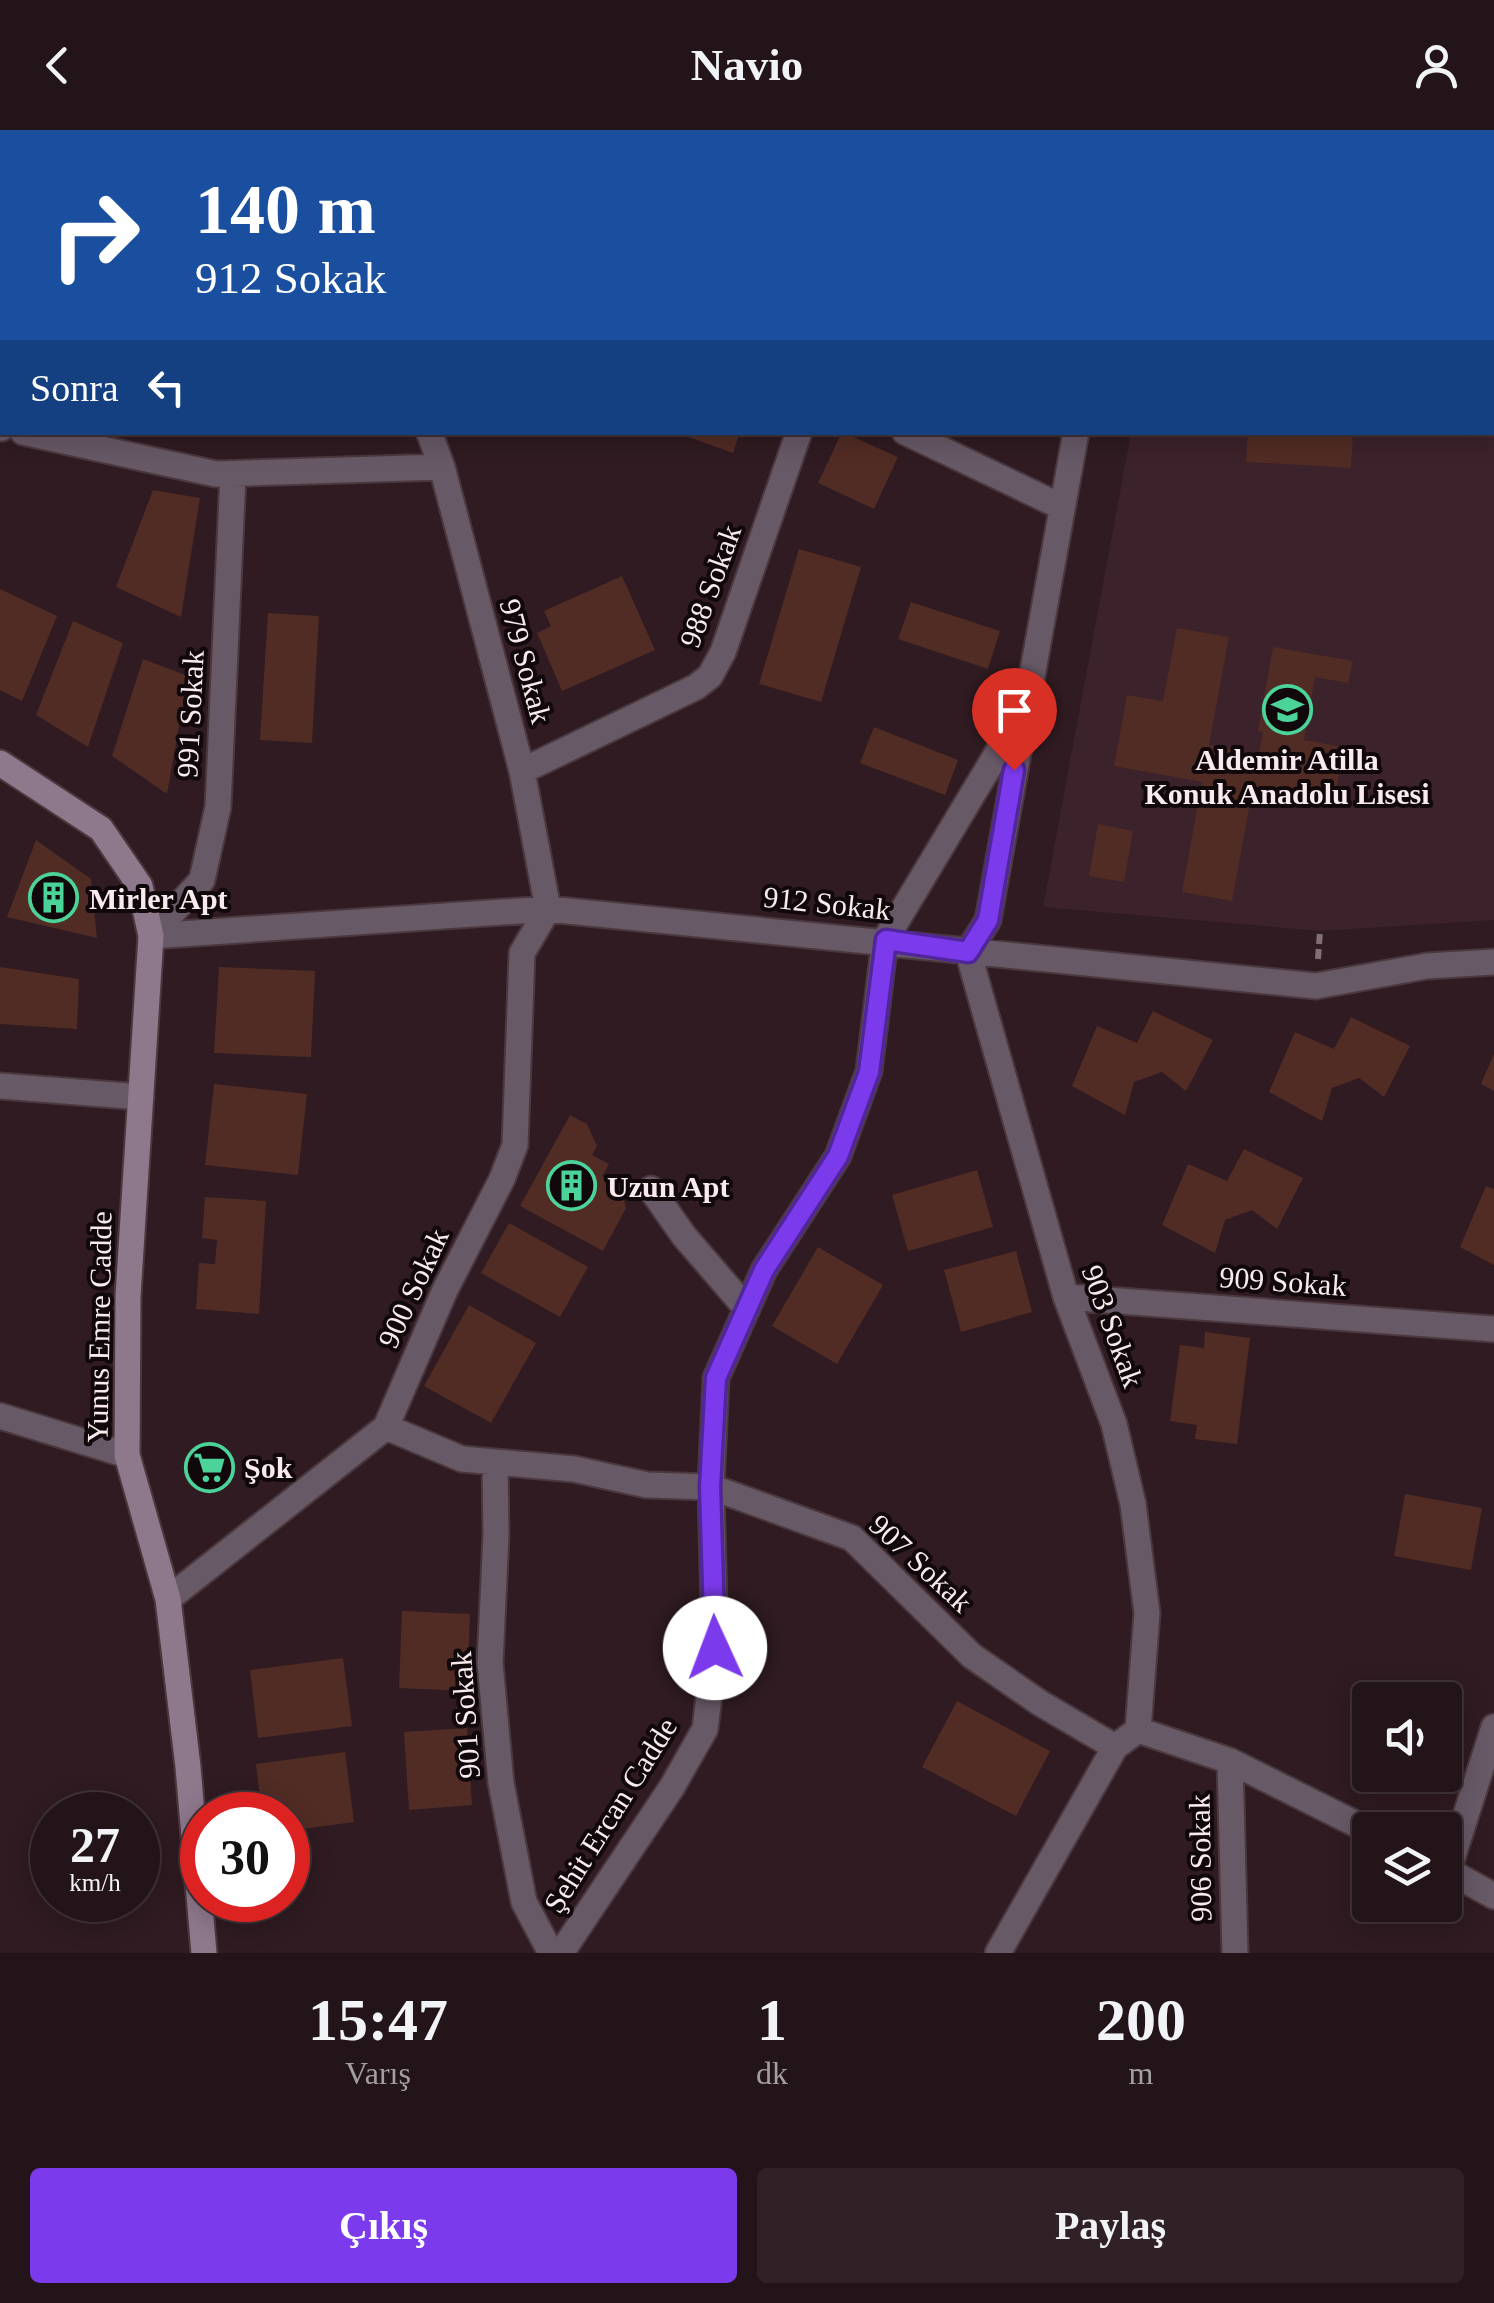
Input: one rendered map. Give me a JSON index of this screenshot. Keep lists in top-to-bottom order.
{
  "streets": {
    "street": [
      "988 Sokak",
      "979 Sokak",
      "991 Sokak",
      "912 Sokak",
      "909 Sokak",
      "900 Sokak",
      "903 Sokak",
      "Yunus Emre Cadde",
      "907 Sokak",
      "901 Sokak",
      "Şehit Ercan Cadde",
      "906 Sokak"
    ]
  },
  "crossings": [
    ["988 Sokak", "979 Sokak"],
    ["979 Sokak", "912 Sokak"],
    ["979 Sokak", "900 Sokak"],
    ["991 Sokak", "912 Sokak"],
    ["991 Sokak", "Yunus Emre Cadde"],
    ["912 Sokak", "900 Sokak"],
    ["912 Sokak", "903 Sokak"],
    ["912 Sokak", "Yunus Emre Cadde"],
    ["912 Sokak", "Şehit Ercan Cadde"],
    ["909 Sokak", "903 Sokak"],
    ["900 Sokak", "Yunus Emre Cadde"],
    ["900 Sokak", "907 Sokak"],
    ["903 Sokak", "Şehit Ercan Cadde"],
    ["907 Sokak", "901 Sokak"],
    ["907 Sokak", "Şehit Ercan Cadde"]
  ],
  "places": {
    "school or university": ["Aldemir Atilla Konuk Anadolu Lisesi"],
    "building": ["Mirler Apt", "Uzun Apt"],
    "supermarket": ["Şok"]
  },
  "page": {
    "header": "Navio",
    "turn": ["140 m", "912 Sokak"],
    "then": "Sonra",
    "speed": "27 km/h",
    "limit": "30",
    "eta": [
      "15:47",
      "Varış",
      "1",
      "dk",
      "200",
      "m"
    ],
    "buttons": ["Çıkış", "Paylaş"]
  }
}
